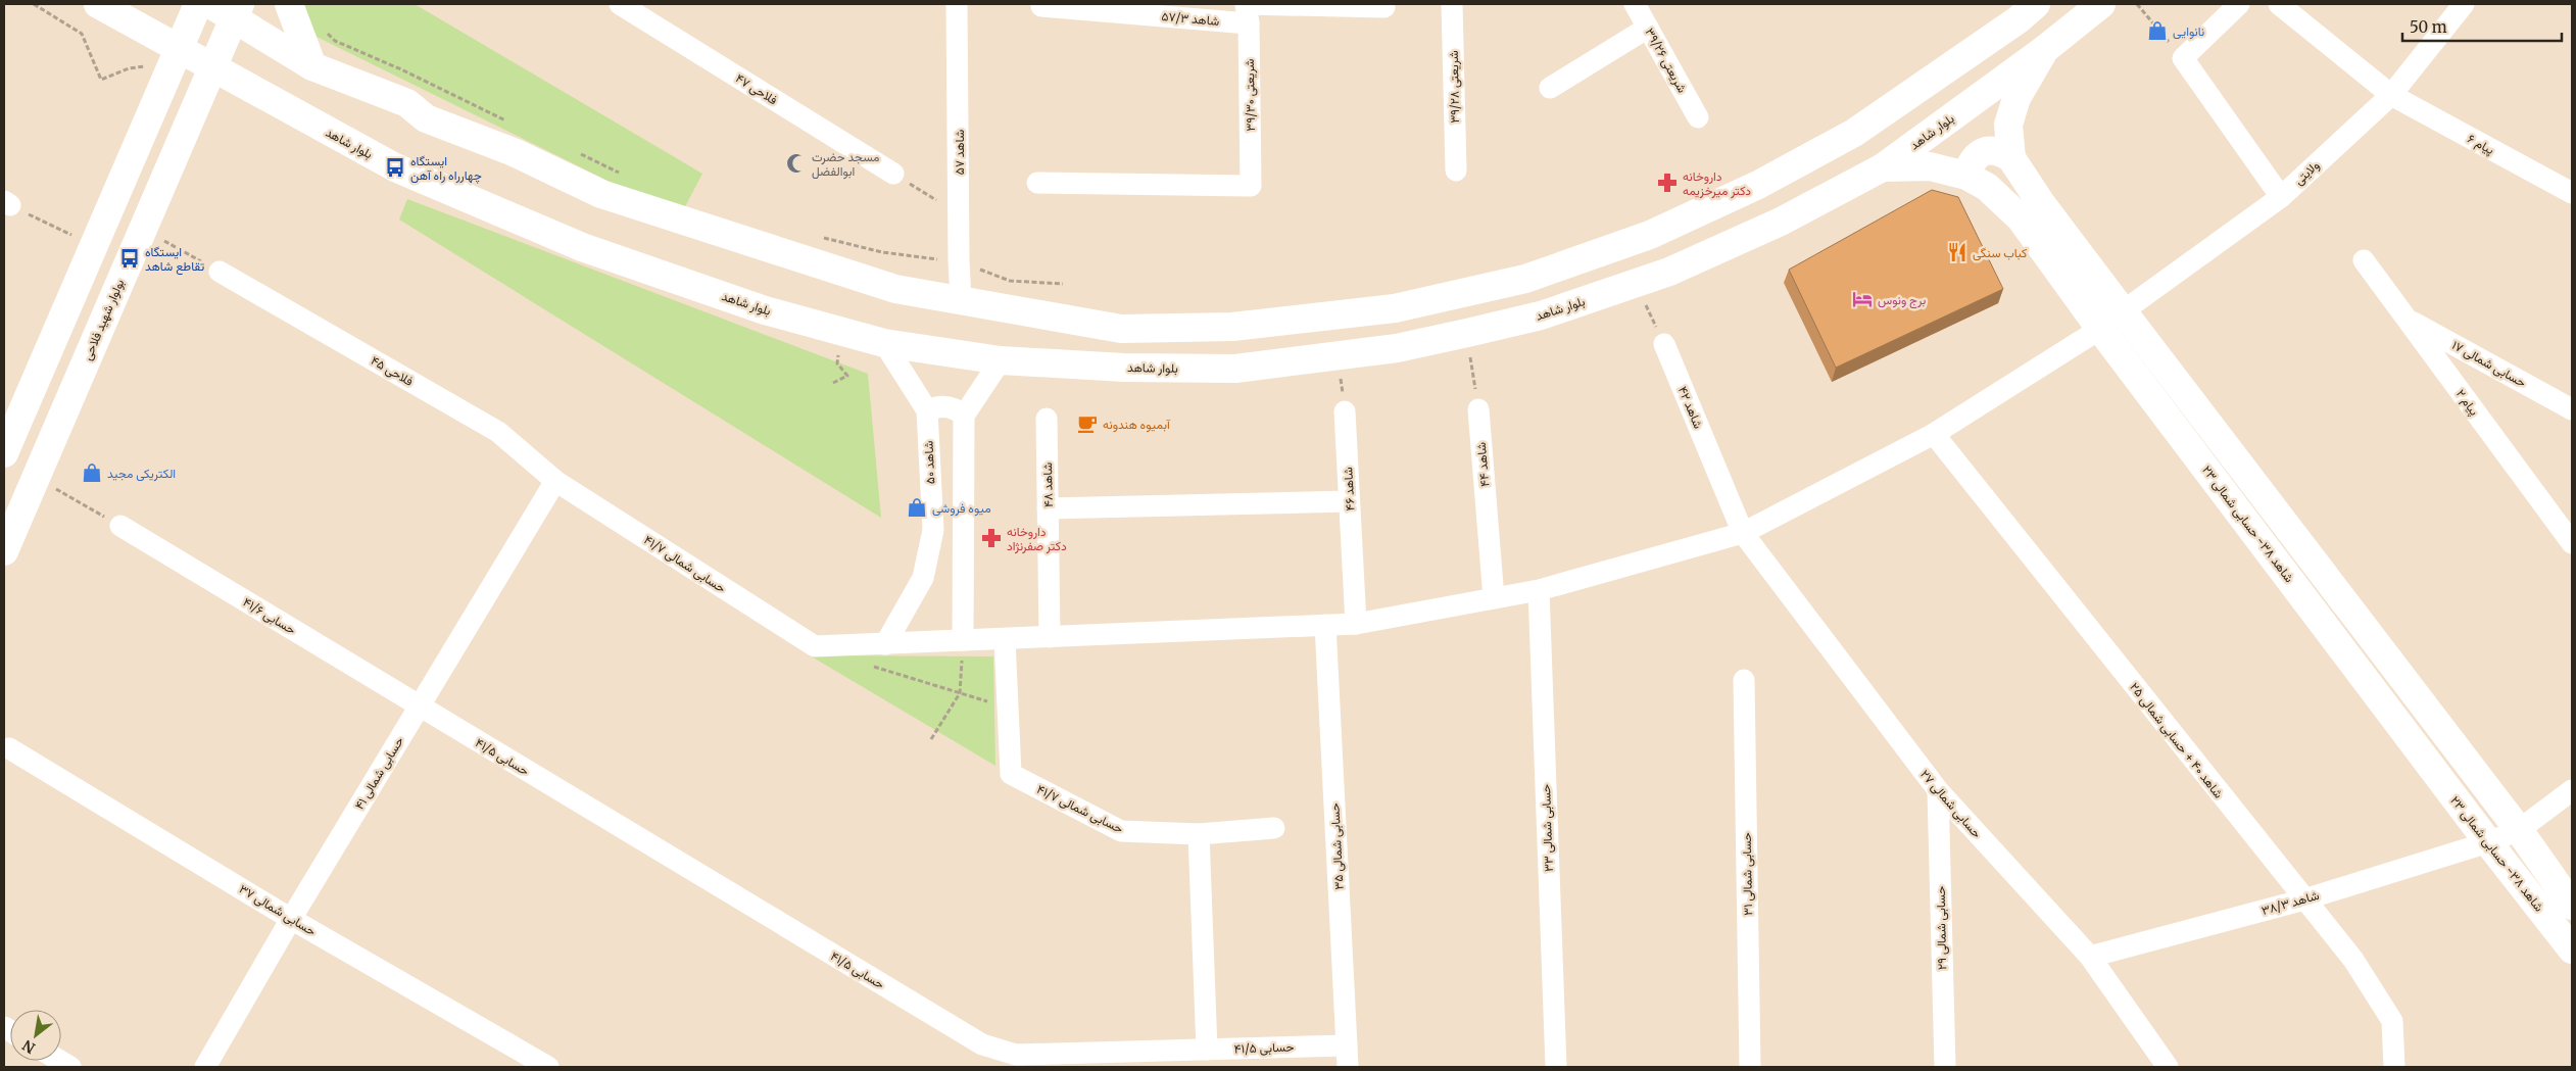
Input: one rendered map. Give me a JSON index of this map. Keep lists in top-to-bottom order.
{
  "streets": {
    "main road": ["بلوار شاهد", "بولوار شهید فلاحی", "شاهد ۳۸- حسابی شمالی ۲۳"],
    "street": [
      "شاهد ۵۷/۳",
      "شریعتی ۳۹/۲۶",
      "شریعتی ۳۹/۲۸",
      "فلاحی ۴۷",
      "شریعتی ۳۹/۳۰",
      "پیام ۶",
      "شاهد ۵۷",
      "ولایتی",
      "حسابی شمالی ۱۷",
      "فلاحی ۴۵",
      "پیام ۲",
      "شاهد ۴۲",
      "شاهد ۵۰",
      "شاهد ۴۴",
      "شاهد ۴۸",
      "شاهد ۴۶",
      "حسابی شمالی ۴۱/۷",
      "حسابی ۴۱/۶",
      "شاهد ۴۰ + حسابی شمالی ۲۵",
      "حسابی ۴۱/۵",
      "حسابی شمالی ۴۱",
      "حسابی شمالی ۲۷",
      "حسابی شمالی ۳۳",
      "حسابی شمالی ۳۵",
      "حسابی شمالی ۳۱",
      "شاهد ۳۸/۳",
      "حسابی شمالی ۳۷",
      "حسابی شمالی ۲۹"
    ]
  },
  "crossings": [
    ["شاهد ۵۷/۳", "شریعتی ۳۹/۳۰"],
    ["بلوار شاهد", "بولوار شهید فلاحی"],
    ["بلوار شاهد", "شاهد ۵۰"],
    ["بلوار شاهد", "شاهد ۳۸- حسابی شمالی ۲۳"],
    ["پیام ۶", "ولایتی"],
    ["حسابی شمالی ۱۷", "پیام ۲"],
    ["فلاحی ۴۵", "حسابی شمالی ۴۱/۷"],
    ["فلاحی ۴۵", "حسابی شمالی ۴۱"],
    ["شاهد ۴۲", "حسابی شمالی ۲۷"],
    ["شاهد ۵۰", "حسابی شمالی ۴۱/۷"],
    ["شاهد ۳۸- حسابی شمالی ۲۳", "شاهد ۳۸/۳"],
    ["حسابی شمالی ۴۱/۷", "حسابی شمالی ۴۱"],
    ["حسابی ۴۱/۶", "حسابی ۴۱/۵"],
    ["حسابی ۴۱/۶", "حسابی شمالی ۴۱"],
    ["شاهد ۴۰ + حسابی شمالی ۲۵", "شاهد ۳۸/۳"],
    ["حسابی ۴۱/۵", "حسابی شمالی ۴۱"],
    ["حسابی ۴۱/۵", "حسابی شمالی ۳۵"],
    ["حسابی شمالی ۴۱", "حسابی شمالی ۳۷"],
    ["حسابی شمالی ۲۷", "شاهد ۳۸/۳"],
    ["حسابی شمالی ۲۷", "حسابی شمالی ۲۹"]
  ],
  "places": {
    "shop": ["نانوایی", "الکتریکی مجید", "میوه فروشی"],
    "mosque": ["مسجد حضرت ابوالفضل"],
    "bus stop": ["ایستگاه چهارراه راه آهن", "ایستگاه تقاطع شاهد"],
    "pharmacy": ["داروخانه دکتر میرخزیمه", "داروخانه دکتر صفرنژاد"],
    "restaurant": ["کباب سنگی"],
    "hotel": ["برج ونوس"],
    "cafe": ["آبمیوه هندونه"]
  },
  "scale_bar": "50 m",
  "north": "bottom left"
}
